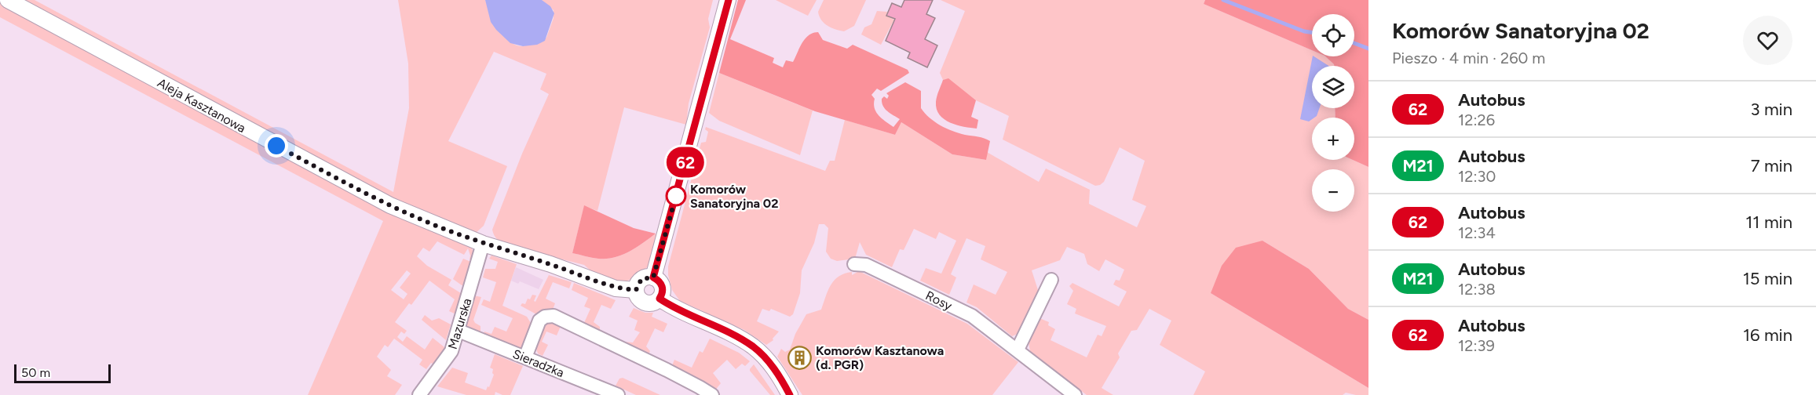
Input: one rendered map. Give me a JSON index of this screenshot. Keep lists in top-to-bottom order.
{
  "streets": {
    "street": [
      "Aleja Kasztanowa",
      "Rosy",
      "Mazurska",
      "Sieradzka"
    ]
  },
  "crossings": [
    ["Aleja Kasztanowa", "Mazurska"],
    ["Mazurska", "Sieradzka"]
  ],
  "places": {
    "other": ["Komorów Sanatoryjna 02"],
    "building": ["Komorów Kasztanowa (d. PGR)"]
  },
  "lines": ["bus line 62"],
  "scale_bar": "50 m",
  "page": {
    "on_map": "62",
    "heading": ["Komorów Sanatoryjna 02", "Pieszo · 4 min · 260 m"],
    "map_buttons": ["+", "−"],
    "list": [
      {
        "mark": "62",
        "name": "Autobus",
        "note": "12:26",
        "value": "3 min"
      },
      {
        "mark": "M21",
        "name": "Autobus",
        "note": "12:30",
        "value": "7 min"
      },
      {
        "mark": "62",
        "name": "Autobus",
        "note": "12:34",
        "value": "11 min"
      },
      {
        "mark": "M21",
        "name": "Autobus",
        "note": "12:38",
        "value": "15 min"
      },
      {
        "mark": "62",
        "name": "Autobus",
        "note": "12:39",
        "value": "16 min"
      }
    ],
    "scale": "50 m"
  }
}
